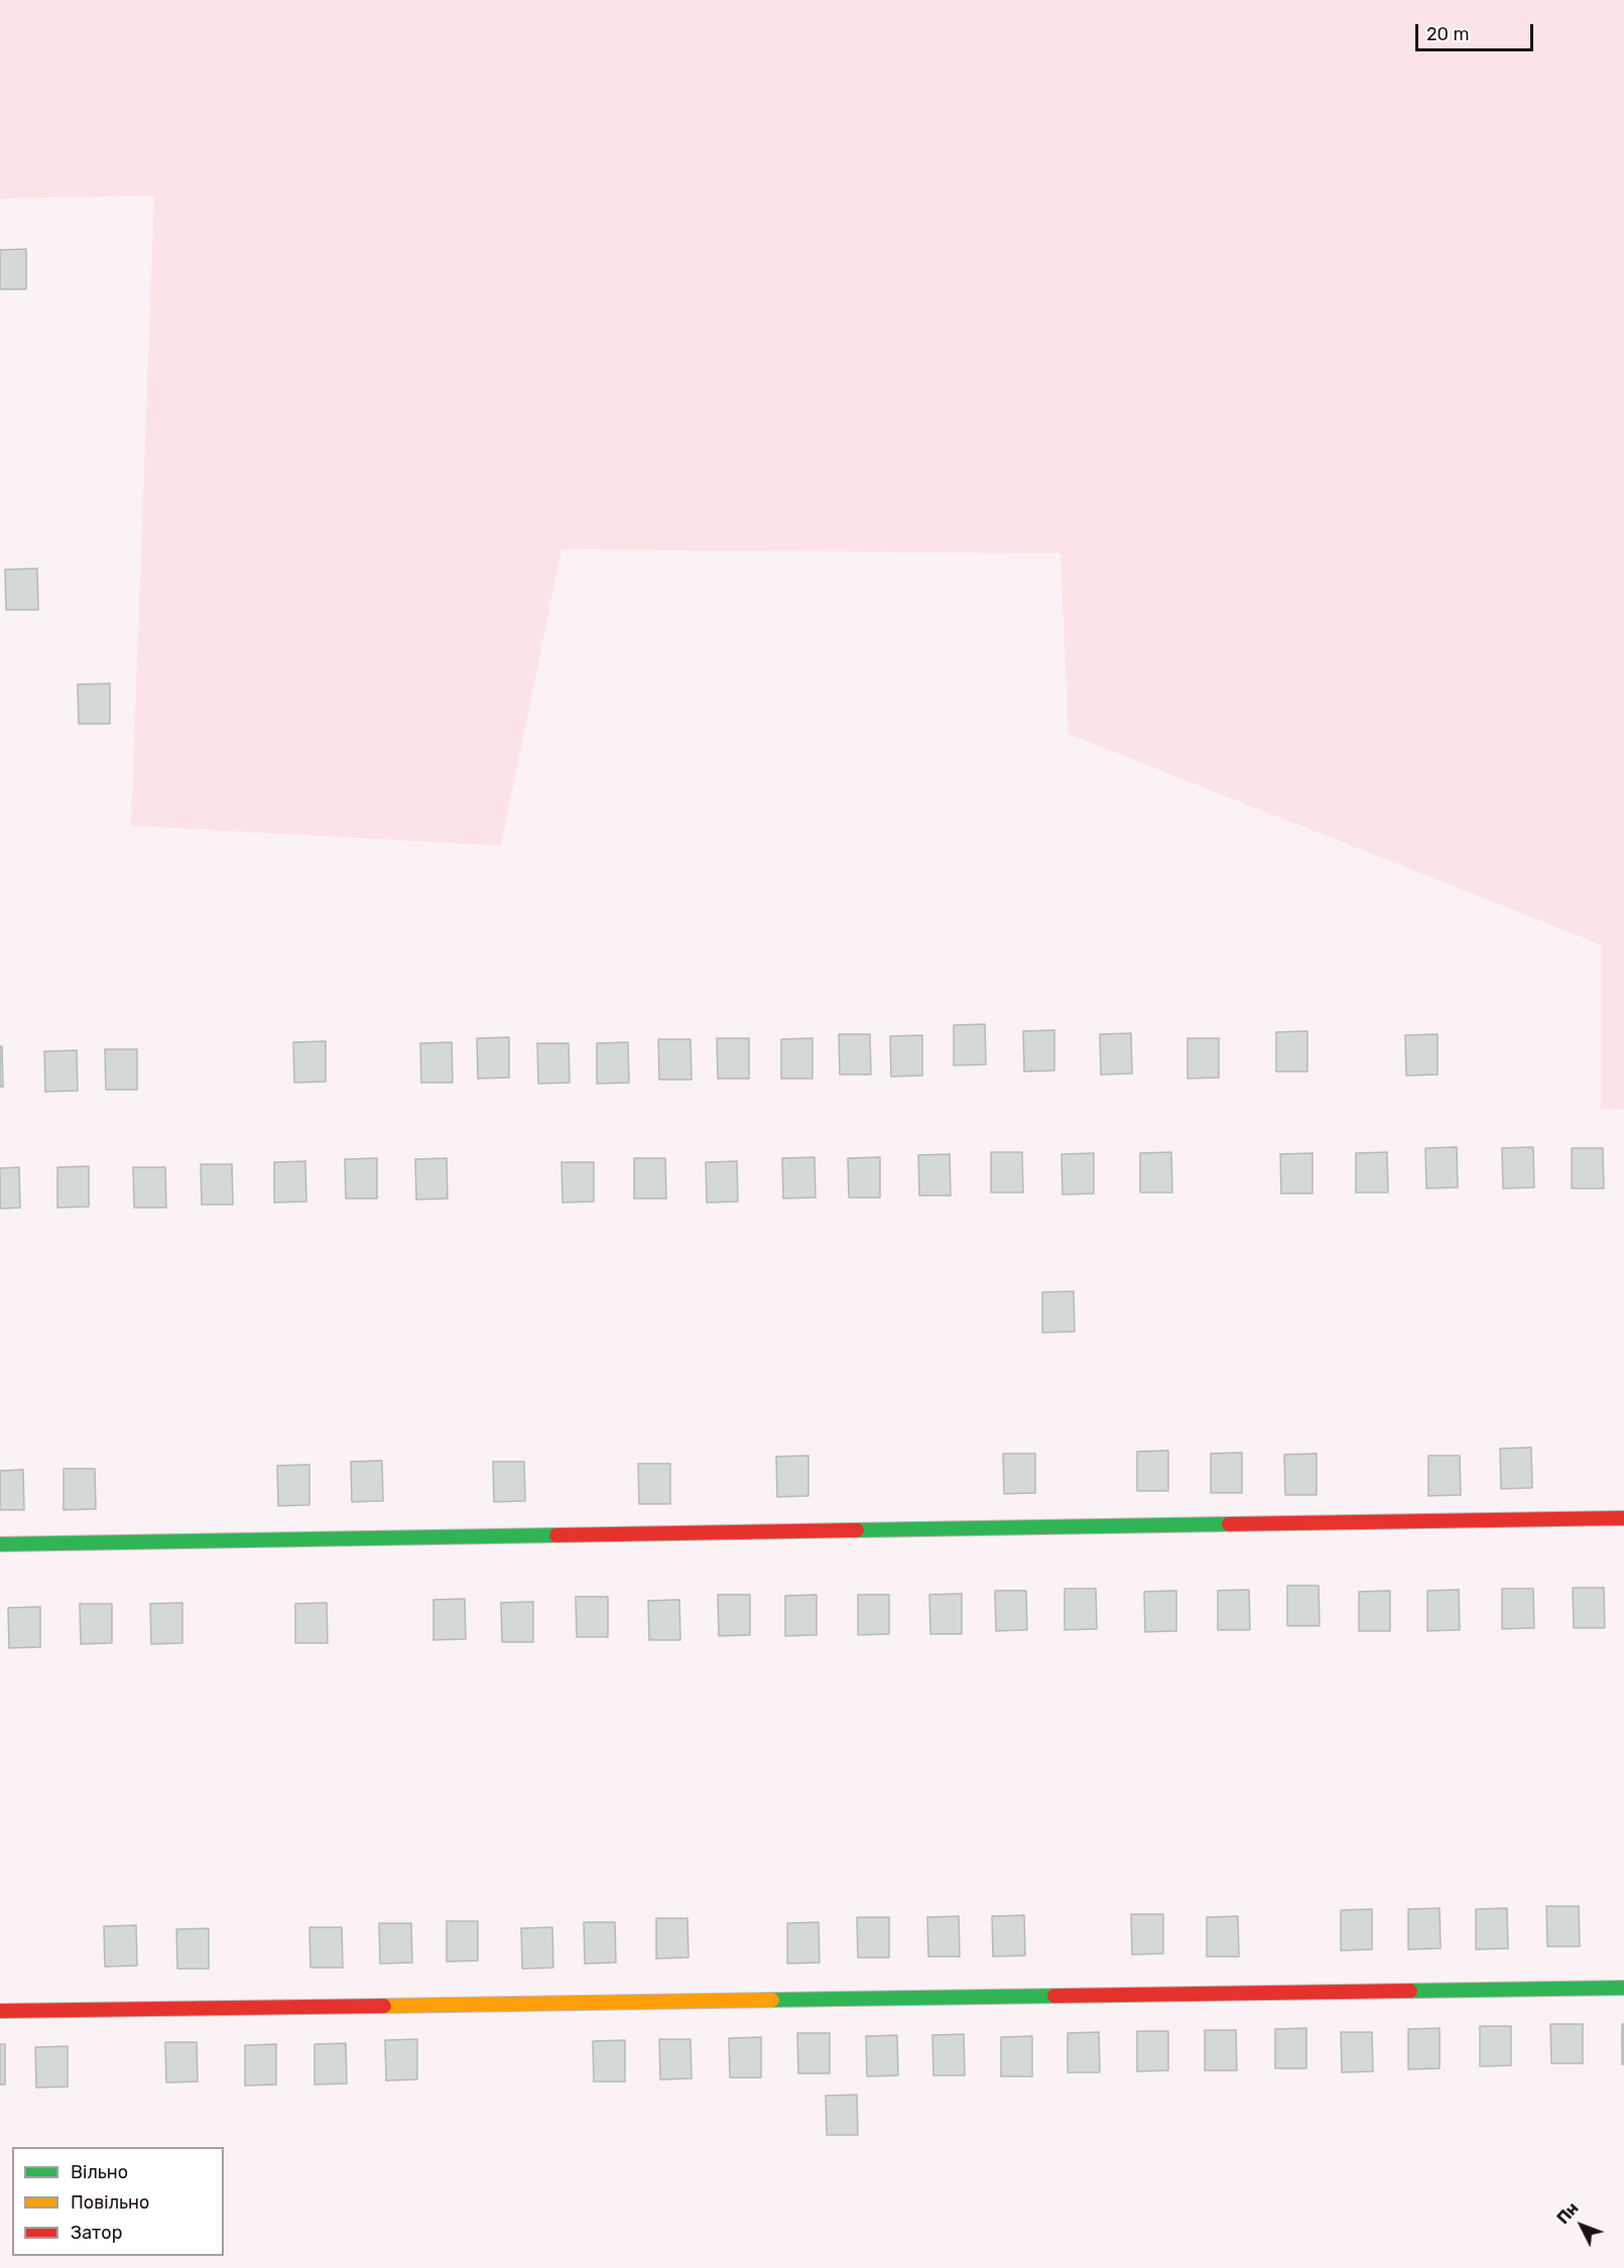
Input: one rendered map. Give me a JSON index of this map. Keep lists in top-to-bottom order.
{
  "legend": ["Вільно", "Повільно", "Затор"],
  "scale_bar": "20 m",
  "north": "top left"
}
